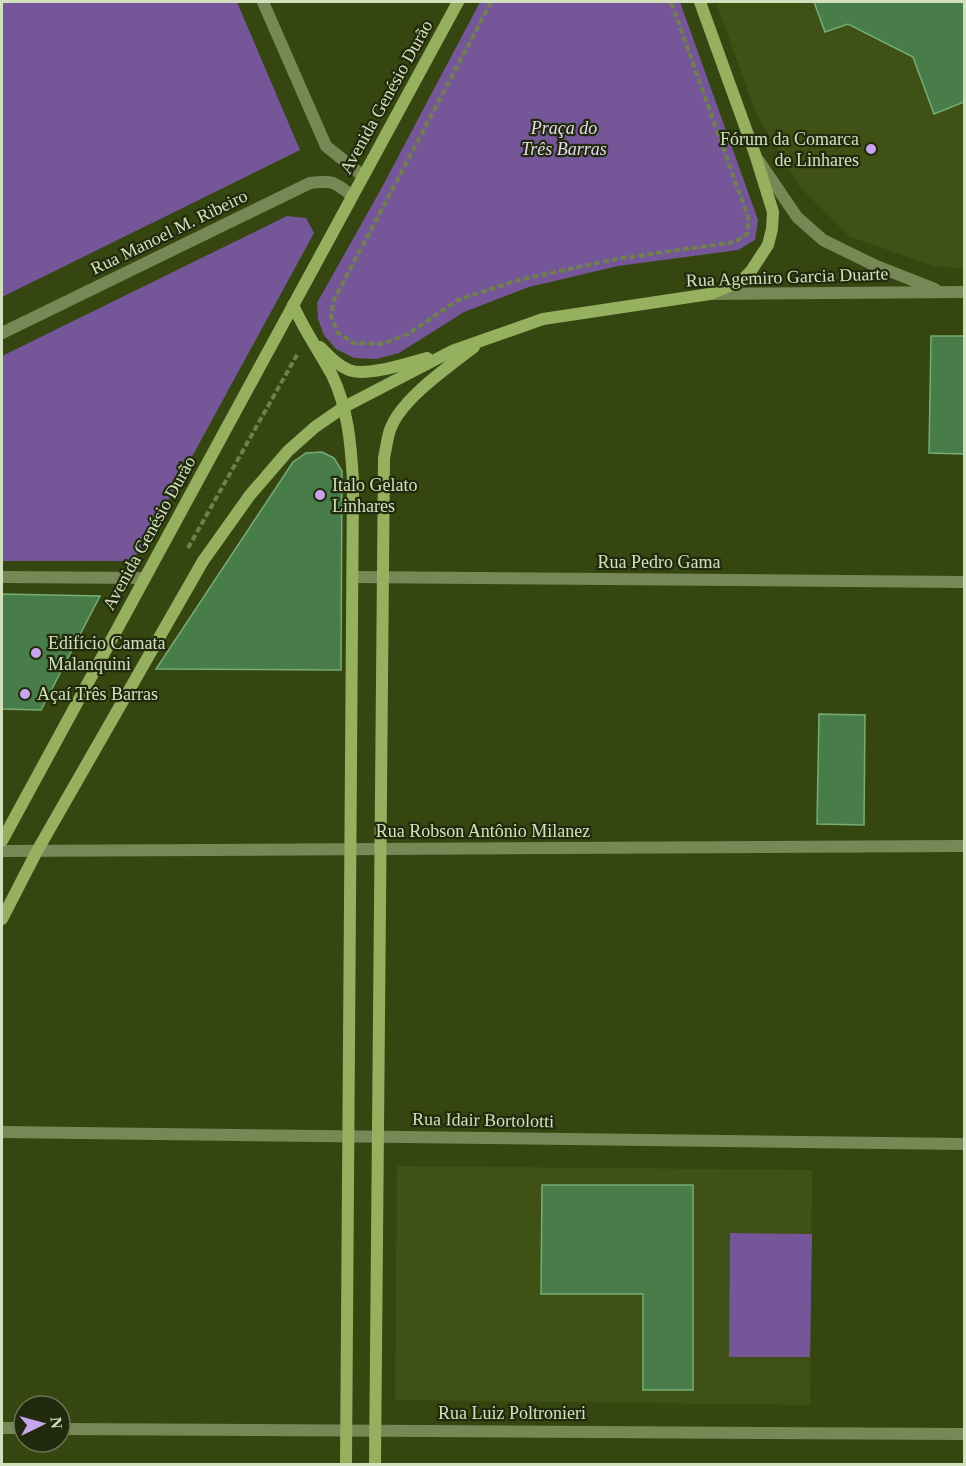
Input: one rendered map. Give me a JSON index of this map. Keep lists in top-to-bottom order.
{
  "streets": {
    "main road": ["Avenida Genésio Durão", "Rua Agemiro Garcia Duarte"],
    "street": [
      "Rua Manoel M. Ribeiro",
      "Rua Pedro Gama",
      "Rua Robson Antônio Milanez",
      "Rua Idair Bortolotti",
      "Rua Luiz Poltronieri"
    ]
  },
  "crossings": [
    ["Avenida Genésio Durão", "Rua Manoel M. Ribeiro"],
    ["Rua Agemiro Garcia Duarte", "Rua Robson Antônio Milanez"]
  ],
  "parks": ["Praça do Três Barras"],
  "places": [
    "Fórum da Comarca de Linhares",
    "Italo Gelato Linhares",
    "Edifício Camata Malanquini",
    "Açaí Três Barras"
  ],
  "north": "right"
}
